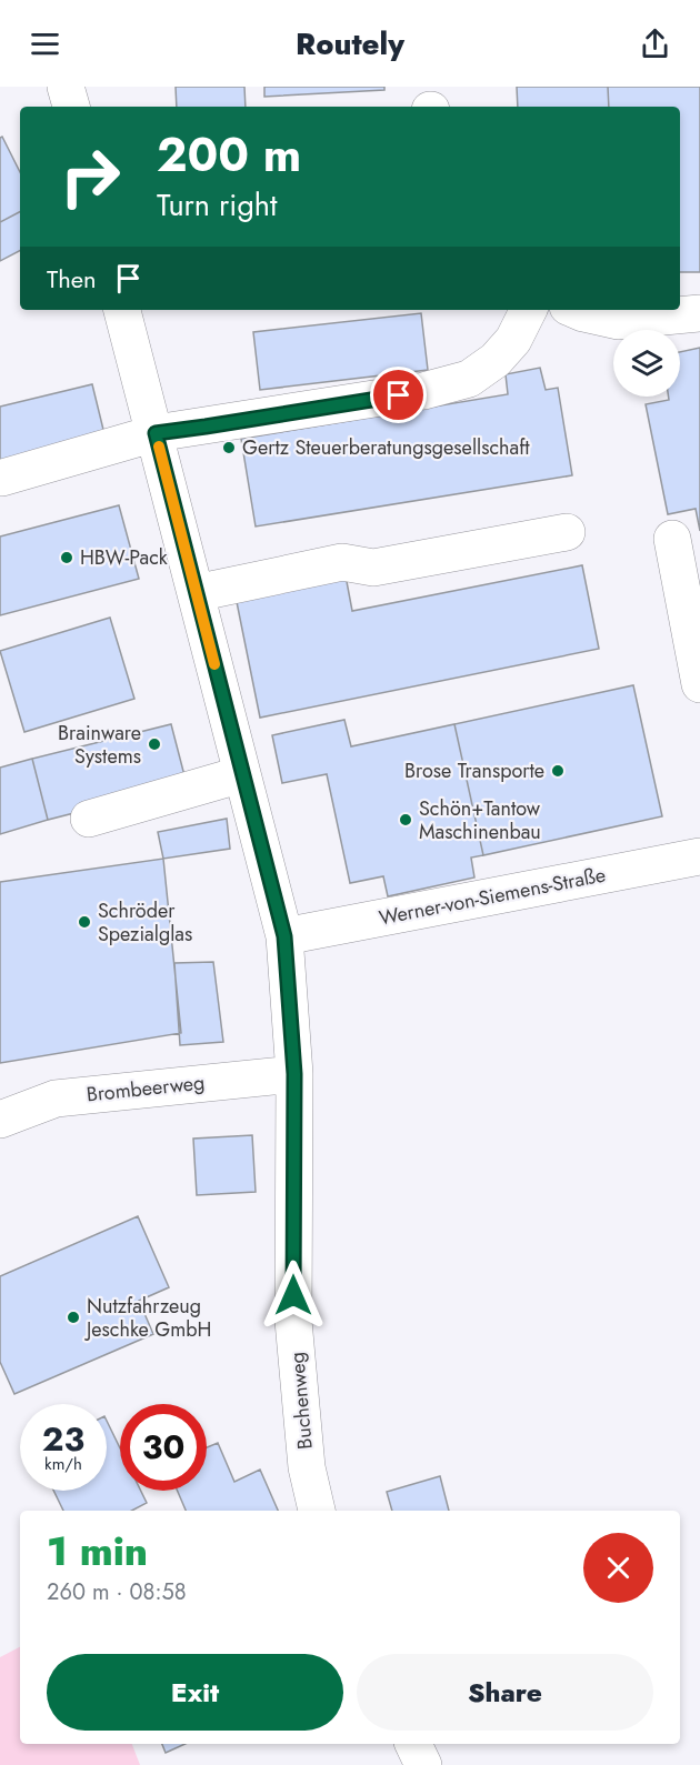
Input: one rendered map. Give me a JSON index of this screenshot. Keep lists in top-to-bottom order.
{
  "streets": {
    "street": ["Werner-von-Siemens-Straße", "Brombeerweg", "Buchenweg"]
  },
  "crossings": [
    ["Werner-von-Siemens-Straße", "Buchenweg"],
    ["Brombeerweg", "Buchenweg"]
  ],
  "places": [
    "Gertz Steuerberatungsgesellschaft",
    "HBW-Pack",
    "Brainware Systems",
    "Brose Transporte",
    "Schön+Tantow Maschinenbau",
    "Schröder Spezialglas",
    "Nutzfahrzeug Jeschke GmbH"
  ],
  "page": {
    "header": "Routely",
    "turn": ["200 m", "Turn right"],
    "then": "Then",
    "speed": "23 km/h",
    "limit": "30",
    "heading": ["1 min", "260 m · 08:58"],
    "buttons": ["Exit", "Share"]
  }
}
